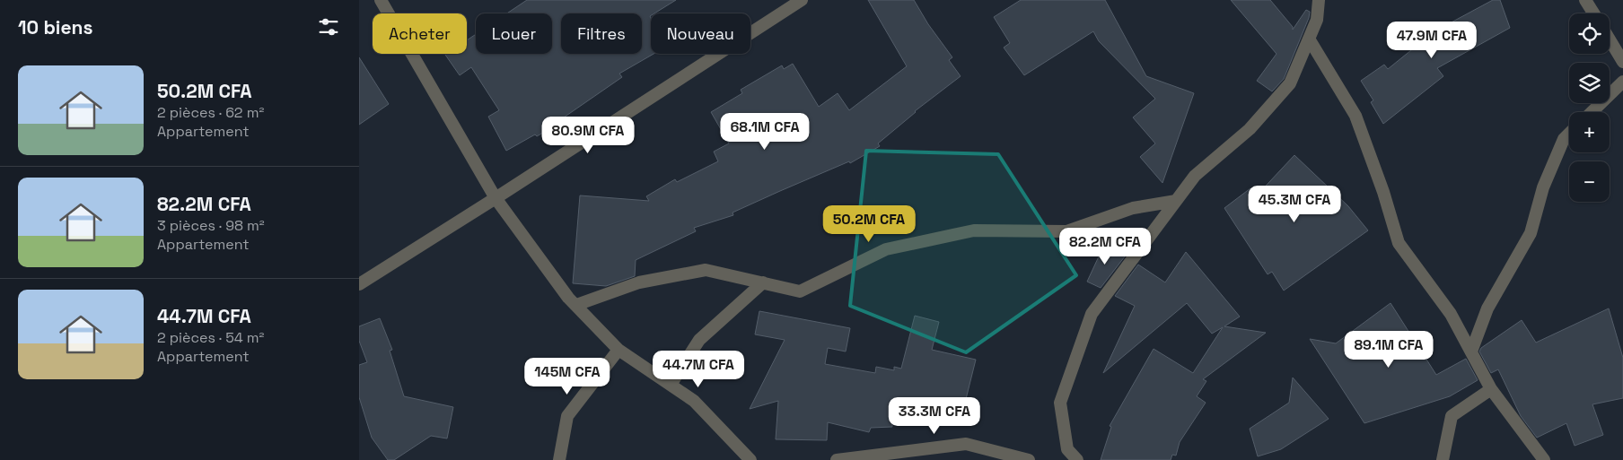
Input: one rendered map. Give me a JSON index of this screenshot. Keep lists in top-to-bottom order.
{
  "page": {
    "heading": "10 biens",
    "map_buttons": ["+", "−"],
    "chip": [
      "Acheter",
      "Louer",
      "Filtres",
      "Nouveau"
    ],
    "price": [
      "47.9M CFA",
      "68.1M CFA",
      "80.9M CFA",
      "45.3M CFA",
      "50.2M CFA",
      "82.2M CFA",
      "89.1M CFA",
      "44.7M CFA",
      "145M CFA",
      "33.3M CFA"
    ],
    "list": [
      {
        "name": "50.2M CFA",
        "note": "2 pièces · 62 m² · Appartement"
      },
      {
        "name": "82.2M CFA",
        "note": "3 pièces · 98 m² · Appartement"
      },
      {
        "name": "44.7M CFA",
        "note": "2 pièces · 54 m² · Appartement"
      }
    ]
  }
}
